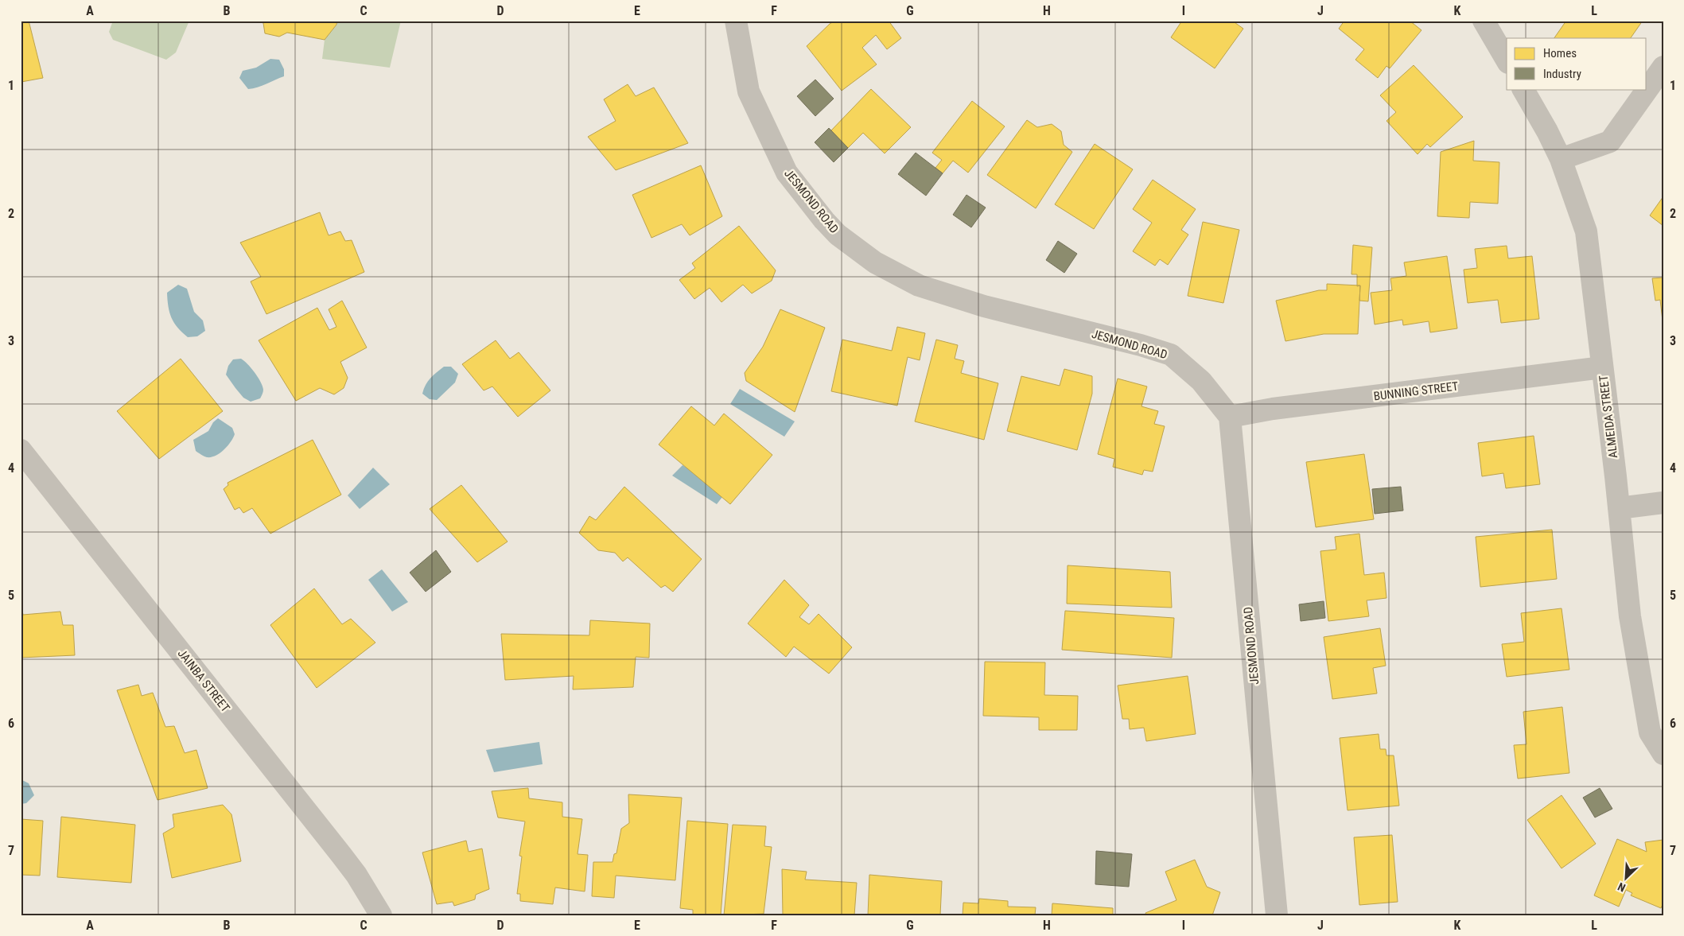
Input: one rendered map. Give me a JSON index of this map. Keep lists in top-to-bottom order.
{
  "streets": {
    "street": [
      "JESMOND ROAD",
      "BUNNING STREET",
      "ALMEIDA STREET",
      "JAINBA STREET"
    ]
  },
  "crossings": [
    ["JESMOND ROAD", "BUNNING STREET"],
    ["BUNNING STREET", "ALMEIDA STREET"]
  ],
  "legend": ["Homes", "Industry"],
  "north": "bottom left",
  "grid": {
    "columns": [
      "A",
      "B",
      "C",
      "D",
      "E",
      "F",
      "G",
      "H",
      "I",
      "J",
      "K",
      "L"
    ],
    "rows": [
      "1",
      "2",
      "3",
      "4",
      "5",
      "6",
      "7"
    ]
  }
}
